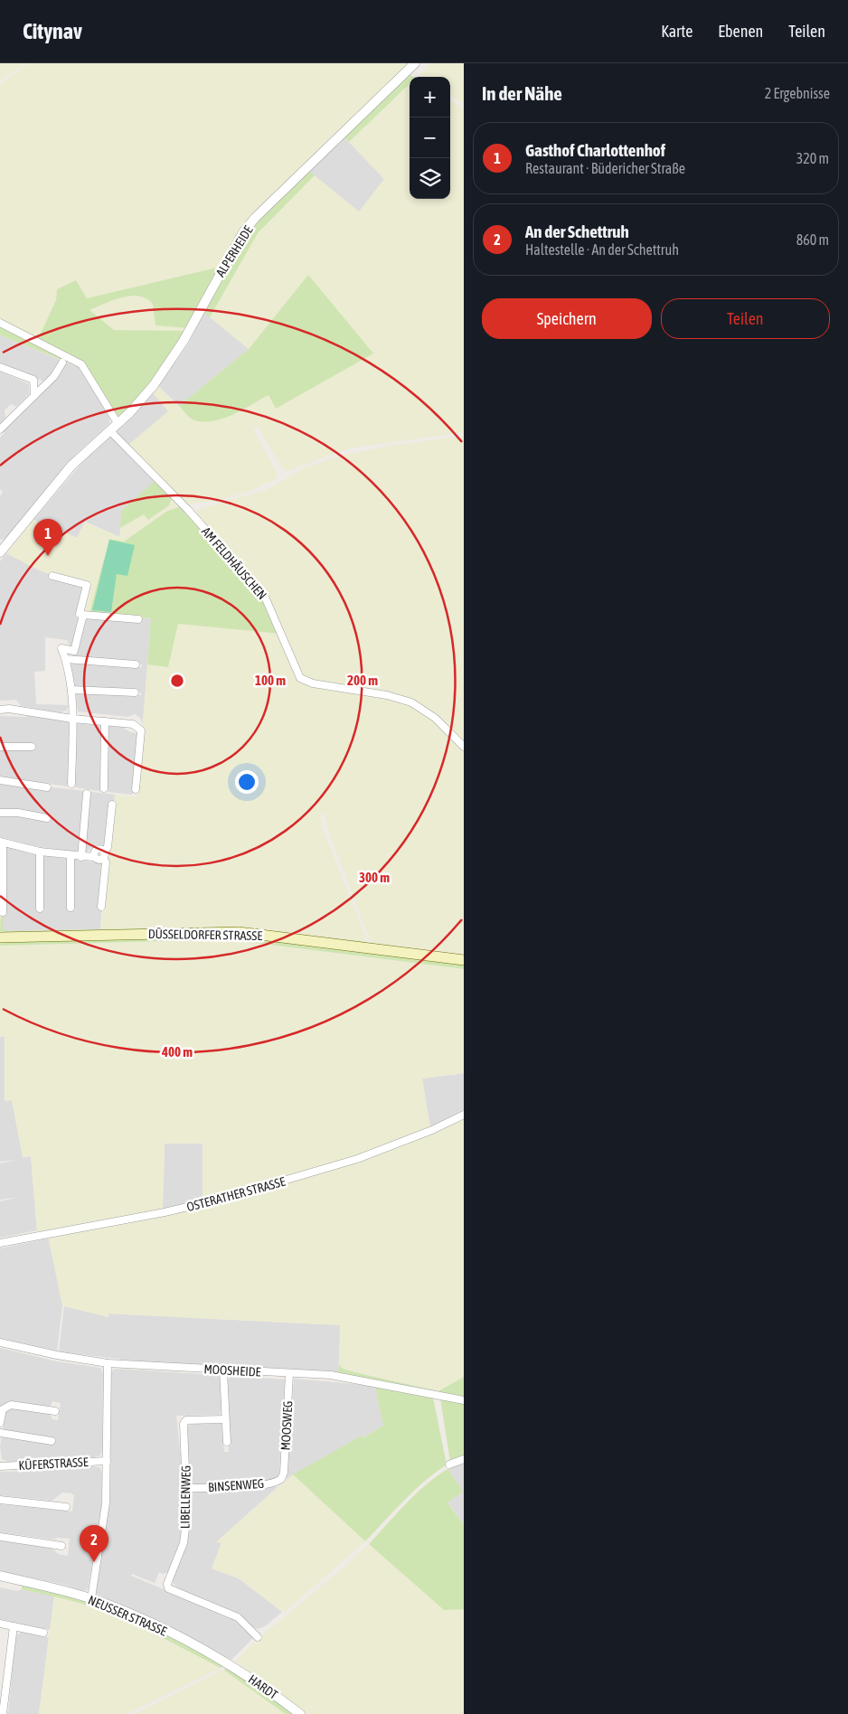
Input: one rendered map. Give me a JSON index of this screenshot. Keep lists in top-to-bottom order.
{
  "streets": {
    "main road": ["DÜSSELDORFER STRASSE"],
    "street": [
      "ALPERHEIDE",
      "AM FELDHÄUSCHEN",
      "OSTERATHER STRASSE",
      "MOOSHEIDE",
      "MOOSWEG",
      "KÜFERSTRASSE",
      "BINSENWEG",
      "LIBELLENWEG",
      "NEUSSER STRASSE",
      "HARDT"
    ]
  },
  "crossings": [
    ["ALPERHEIDE", "AM FELDHÄUSCHEN"],
    ["MOOSHEIDE", "MOOSWEG"],
    ["MOOSWEG", "BINSENWEG"],
    ["BINSENWEG", "LIBELLENWEG"],
    ["NEUSSER STRASSE", "HARDT"]
  ],
  "page": {
    "header": "Citynav",
    "nav": ["Karte", "Ebenen", "Teilen"],
    "heading": ["In der Nähe", "2 Ergebnisse"],
    "map_buttons": ["+", "−"],
    "list": [
      {
        "mark": "1",
        "name": "Gasthof Charlottenhof",
        "note": "Restaurant · Büdericher Straße",
        "value": "320 m"
      },
      {
        "mark": "2",
        "name": "An der Schettruh",
        "note": "Haltestelle · An der Schettruh",
        "value": "860 m"
      }
    ],
    "buttons": ["Speichern", "Teilen"],
    "pins": ["1", "2"]
  },
  "rings": [
    "100 m",
    "200 m",
    "300 m",
    "400 m"
  ]
}
